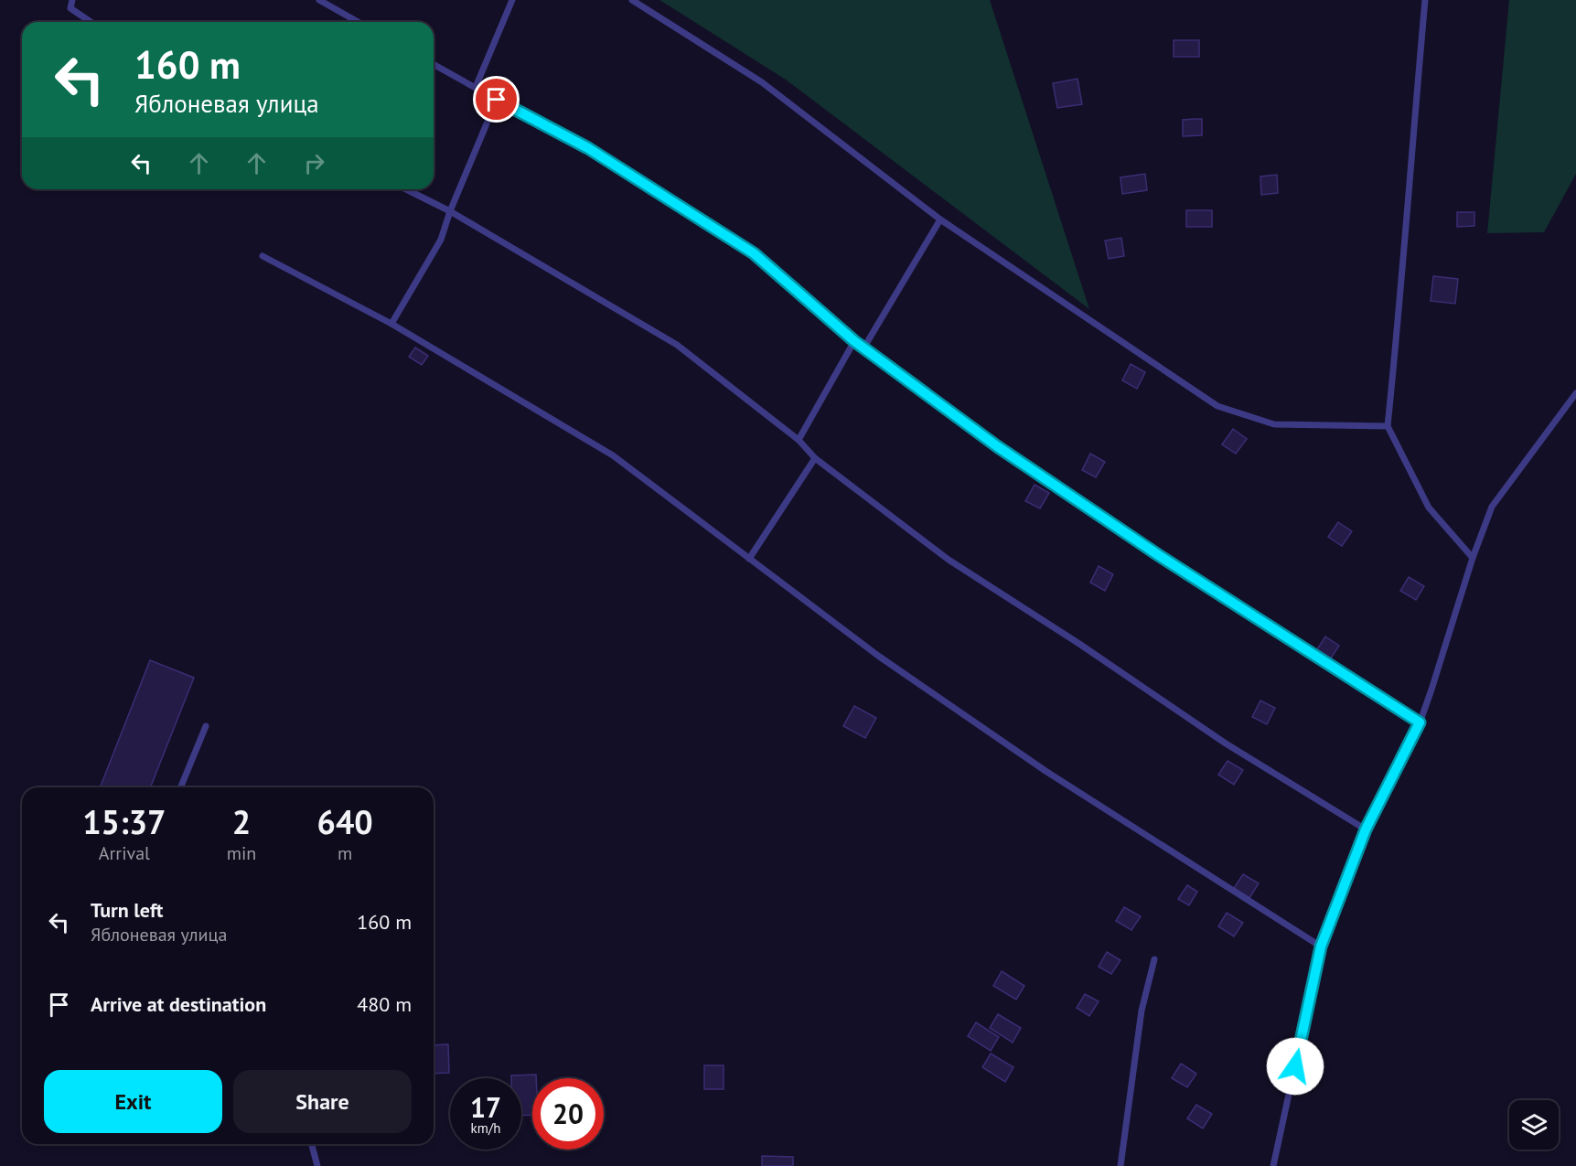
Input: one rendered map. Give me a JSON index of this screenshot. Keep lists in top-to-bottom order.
{
  "page": {
    "turn": ["160 m", "Яблоневая улица"],
    "eta": [
      "15:37",
      "Arrival",
      "2",
      "min",
      "640",
      "m"
    ],
    "list": [
      {
        "name": "Turn left",
        "note": "Яблоневая улица",
        "value": "160 m"
      },
      {
        "name": "Arrive at destination",
        "value": "480 m"
      }
    ],
    "buttons": ["Exit", "Share"],
    "speed": "17 km/h",
    "limit": "20"
  }
}
